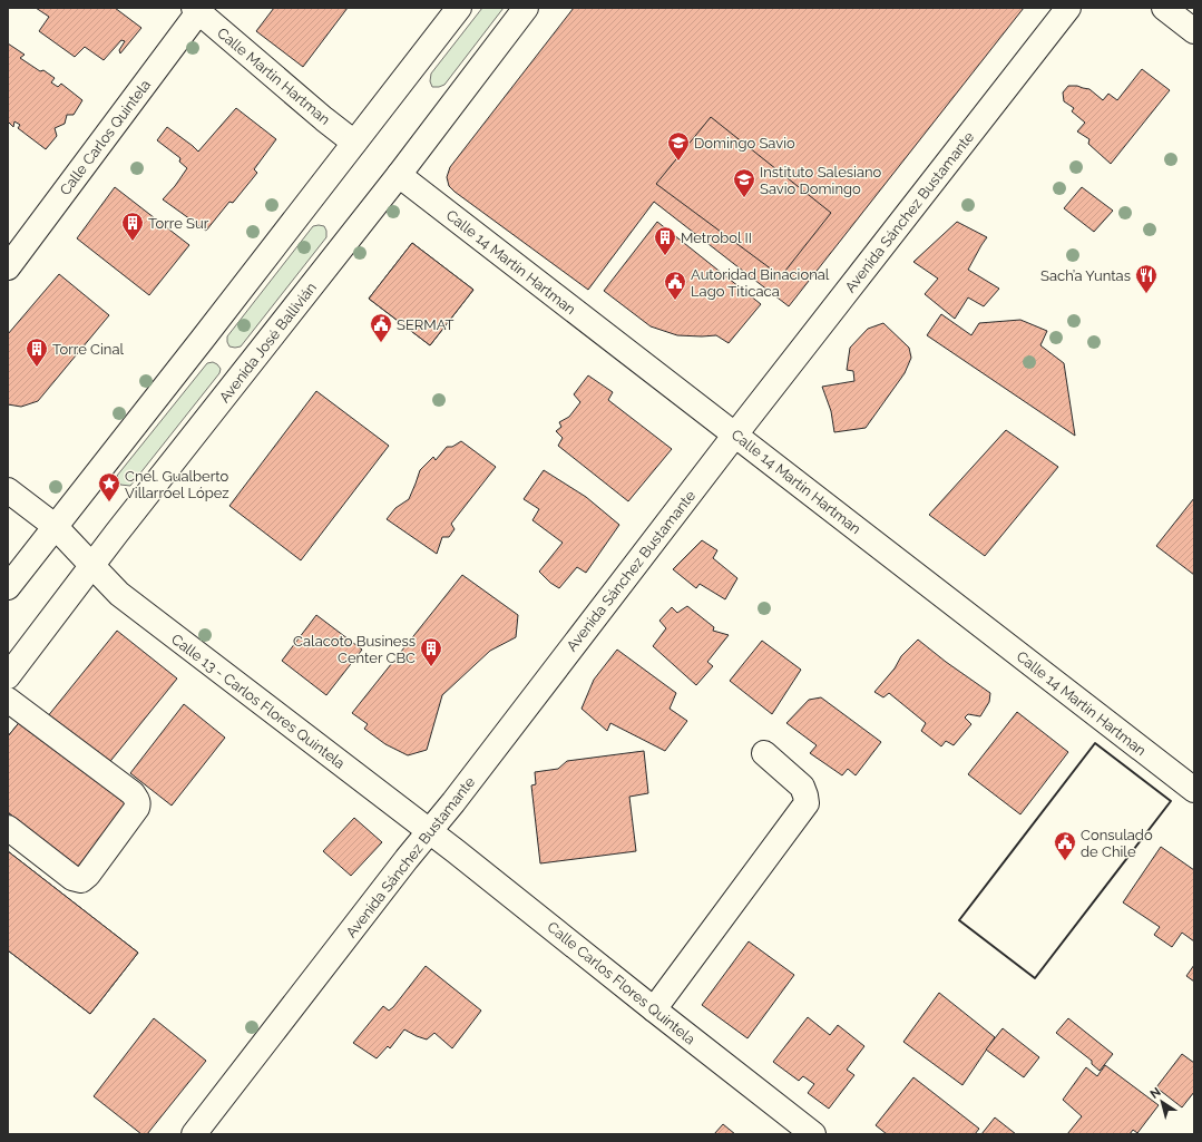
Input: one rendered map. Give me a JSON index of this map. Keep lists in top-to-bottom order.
{
  "streets": {
    "street": [
      "Calle Martin Hartman",
      "Calle Carlos Quintela",
      "Avenida Sánchez Bustamante",
      "Calle 14 Martin Hartman",
      "Avenida José Ballivián",
      "Calle 13 - Carlos Flores Quintela",
      "Calle Carlos Flores Quintela"
    ]
  },
  "crossings": [
    ["Calle Martin Hartman", "Calle Carlos Quintela"],
    ["Avenida Sánchez Bustamante", "Calle 14 Martin Hartman"],
    ["Avenida Sánchez Bustamante", "Calle 13 - Carlos Flores Quintela"],
    ["Avenida Sánchez Bustamante", "Calle Carlos Flores Quintela"],
    ["Calle 14 Martin Hartman", "Avenida José Ballivián"],
    ["Avenida José Ballivián", "Calle 13 - Carlos Flores Quintela"],
    ["Calle 13 - Carlos Flores Quintela", "Calle Carlos Flores Quintela"]
  ],
  "places": {
    "school or university": ["Domingo Savio", "Instituto Salesiano Savio Domingo"],
    "building": [
      "Torre Sur",
      "Metrobol II",
      "Torre Cinal",
      "Calacoto Business Center CBC"
    ],
    "restaurant": ["Sach’a Yuntas"],
    "public building": ["Autoridad Binacional Lago Titicaca", "SERMAT", "Consulado de Chile"],
    "place": ["Cnel. Gualberto Villarroel López"]
  },
  "north": "top left"
}
